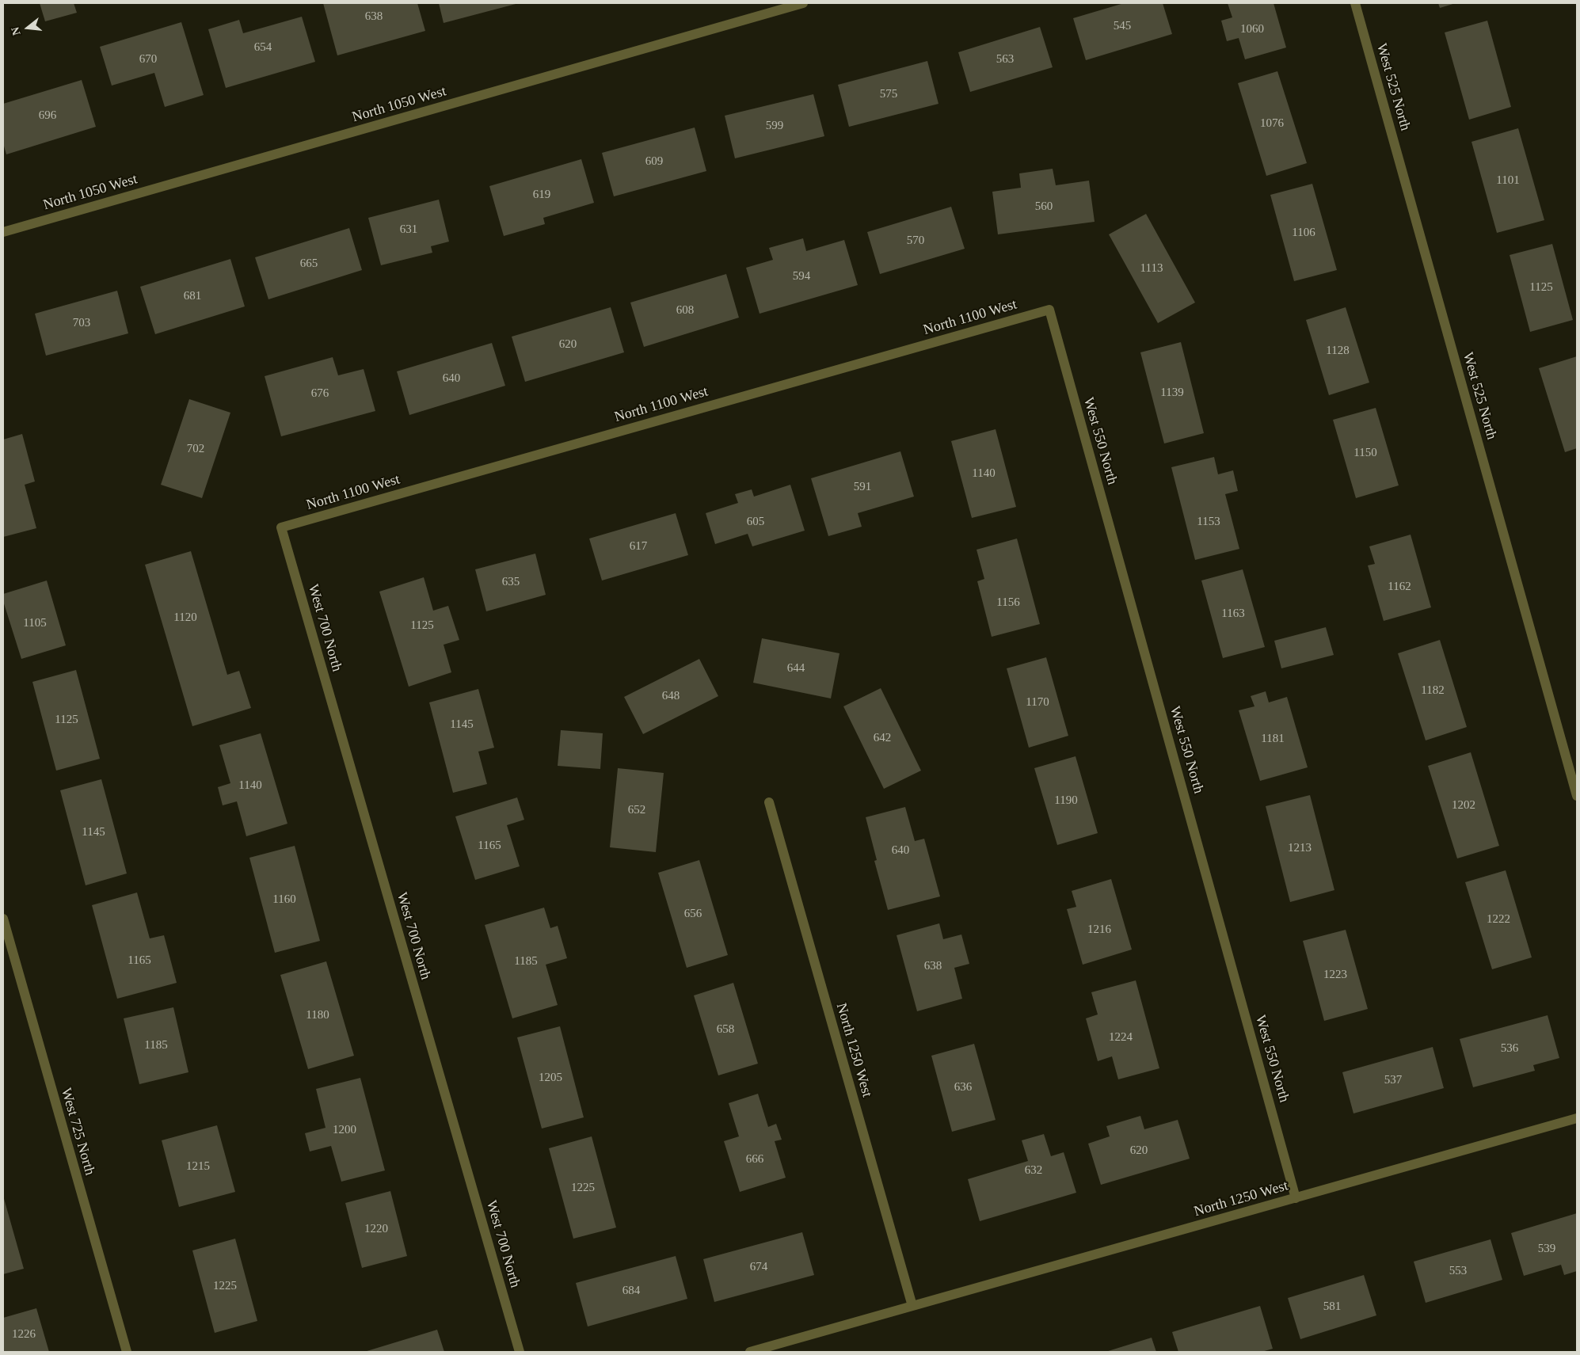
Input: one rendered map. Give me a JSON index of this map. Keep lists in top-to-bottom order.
{
  "streets": {
    "street": [
      "West 525 North",
      "North 1050 West",
      "North 1100 West",
      "West 550 North",
      "West 700 North",
      "North 1250 West",
      "West 725 North"
    ]
  },
  "crossings": [
    ["North 1100 West", "West 550 North"],
    ["North 1100 West", "West 700 North"],
    ["West 550 North", "North 1250 West"]
  ],
  "house_numbers": [
    "638",
    "545",
    "1060",
    "654",
    "670",
    "563",
    "575",
    "696",
    "1076",
    "599",
    "609",
    "1101",
    "619",
    "560",
    "631",
    "1106",
    "570",
    "665",
    "1113",
    "594",
    "1125",
    "681",
    "608",
    "703",
    "620",
    "1128",
    "640",
    "1139",
    "676",
    "702",
    "1150",
    "1140",
    "591",
    "605",
    "1153",
    "617",
    "635",
    "1162",
    "1156",
    "1163",
    "1120",
    "1105",
    "1125",
    "644",
    "1182",
    "648",
    "1170",
    "1125",
    "1145",
    "642",
    "1181",
    "1140",
    "1190",
    "1202",
    "652",
    "1145",
    "1165",
    "1213",
    "640",
    "1160",
    "656",
    "1222",
    "1216",
    "1165",
    "1185",
    "638",
    "1223",
    "1180",
    "658",
    "1224",
    "1185",
    "536",
    "1205",
    "537",
    "636",
    "1200",
    "620",
    "666",
    "1215",
    "632",
    "1225",
    "1220",
    "539",
    "674",
    "553",
    "1225",
    "684",
    "581",
    "1226"
  ],
  "north": "left"
}
